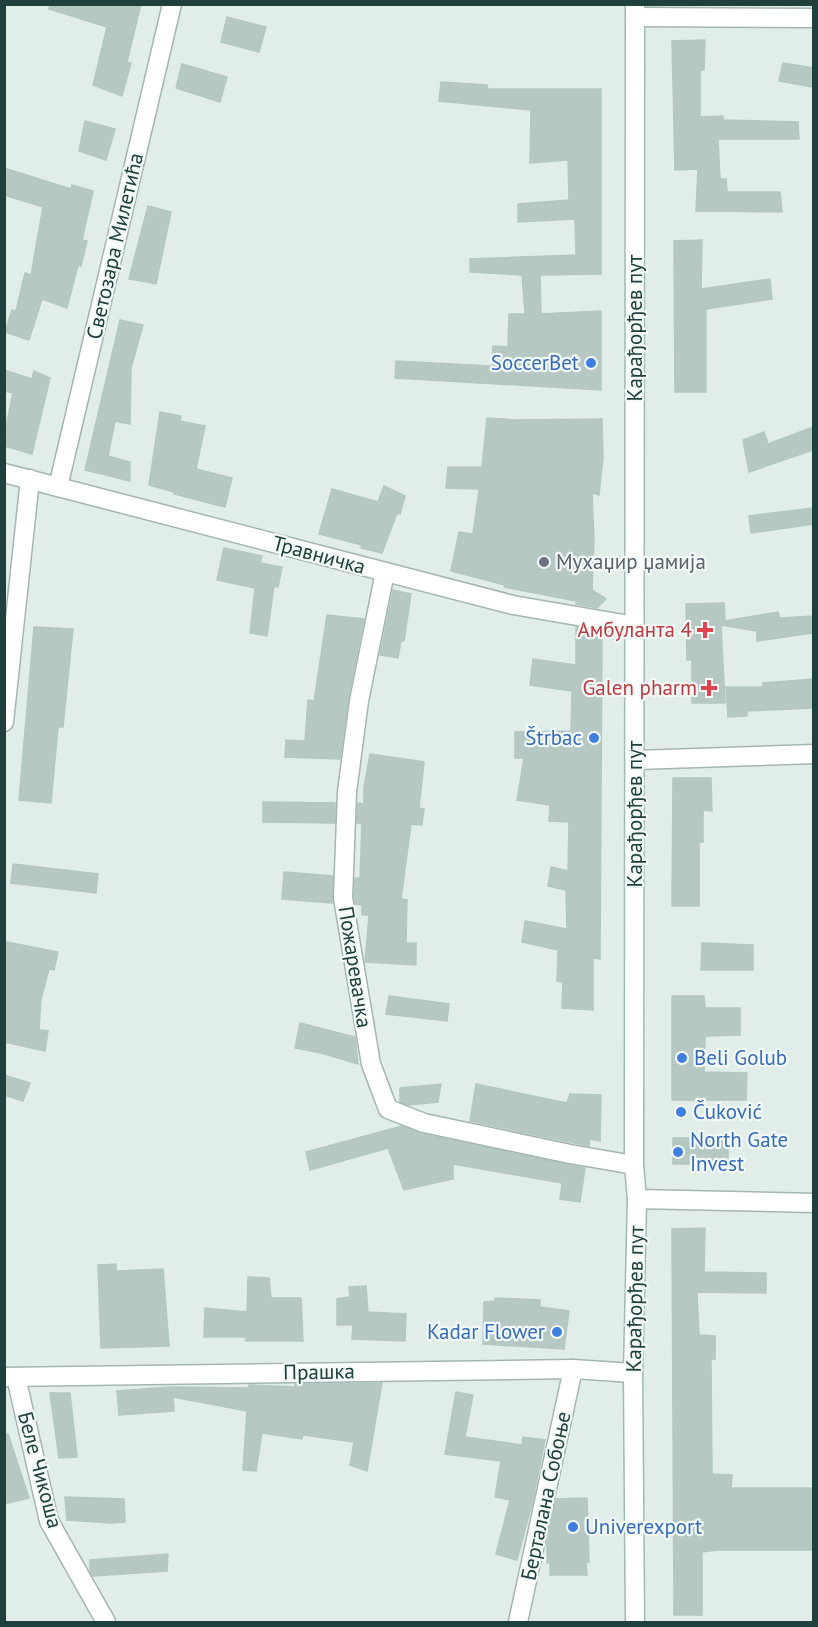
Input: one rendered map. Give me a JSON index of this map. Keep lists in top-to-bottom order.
{
  "streets": {
    "street": [
      "Светозара Милетића",
      "Карађорђев пут",
      "Травничка",
      "Пожаревачка",
      "Прашка",
      "Беле Чикоша",
      "Берталана Собоње"
    ]
  },
  "crossings": [
    ["Светозара Милетића", "Травничка"],
    ["Карађорђев пут", "Травничка"],
    ["Карађорђев пут", "Пожаревачка"],
    ["Карађорђев пут", "Прашка"],
    ["Травничка", "Пожаревачка"],
    ["Прашка", "Беле Чикоша"],
    ["Прашка", "Берталана Собоње"]
  ],
  "places": {
    "other": [
      "SoccerBet",
      "Мухаџир џамија",
      "Štrbac",
      "Beli Golub",
      "Čuković",
      "North Gate Invest",
      "Kadar Flower",
      "Univerexport"
    ],
    "health": ["Амбуланта 4", "Galen pharm"]
  }
}
